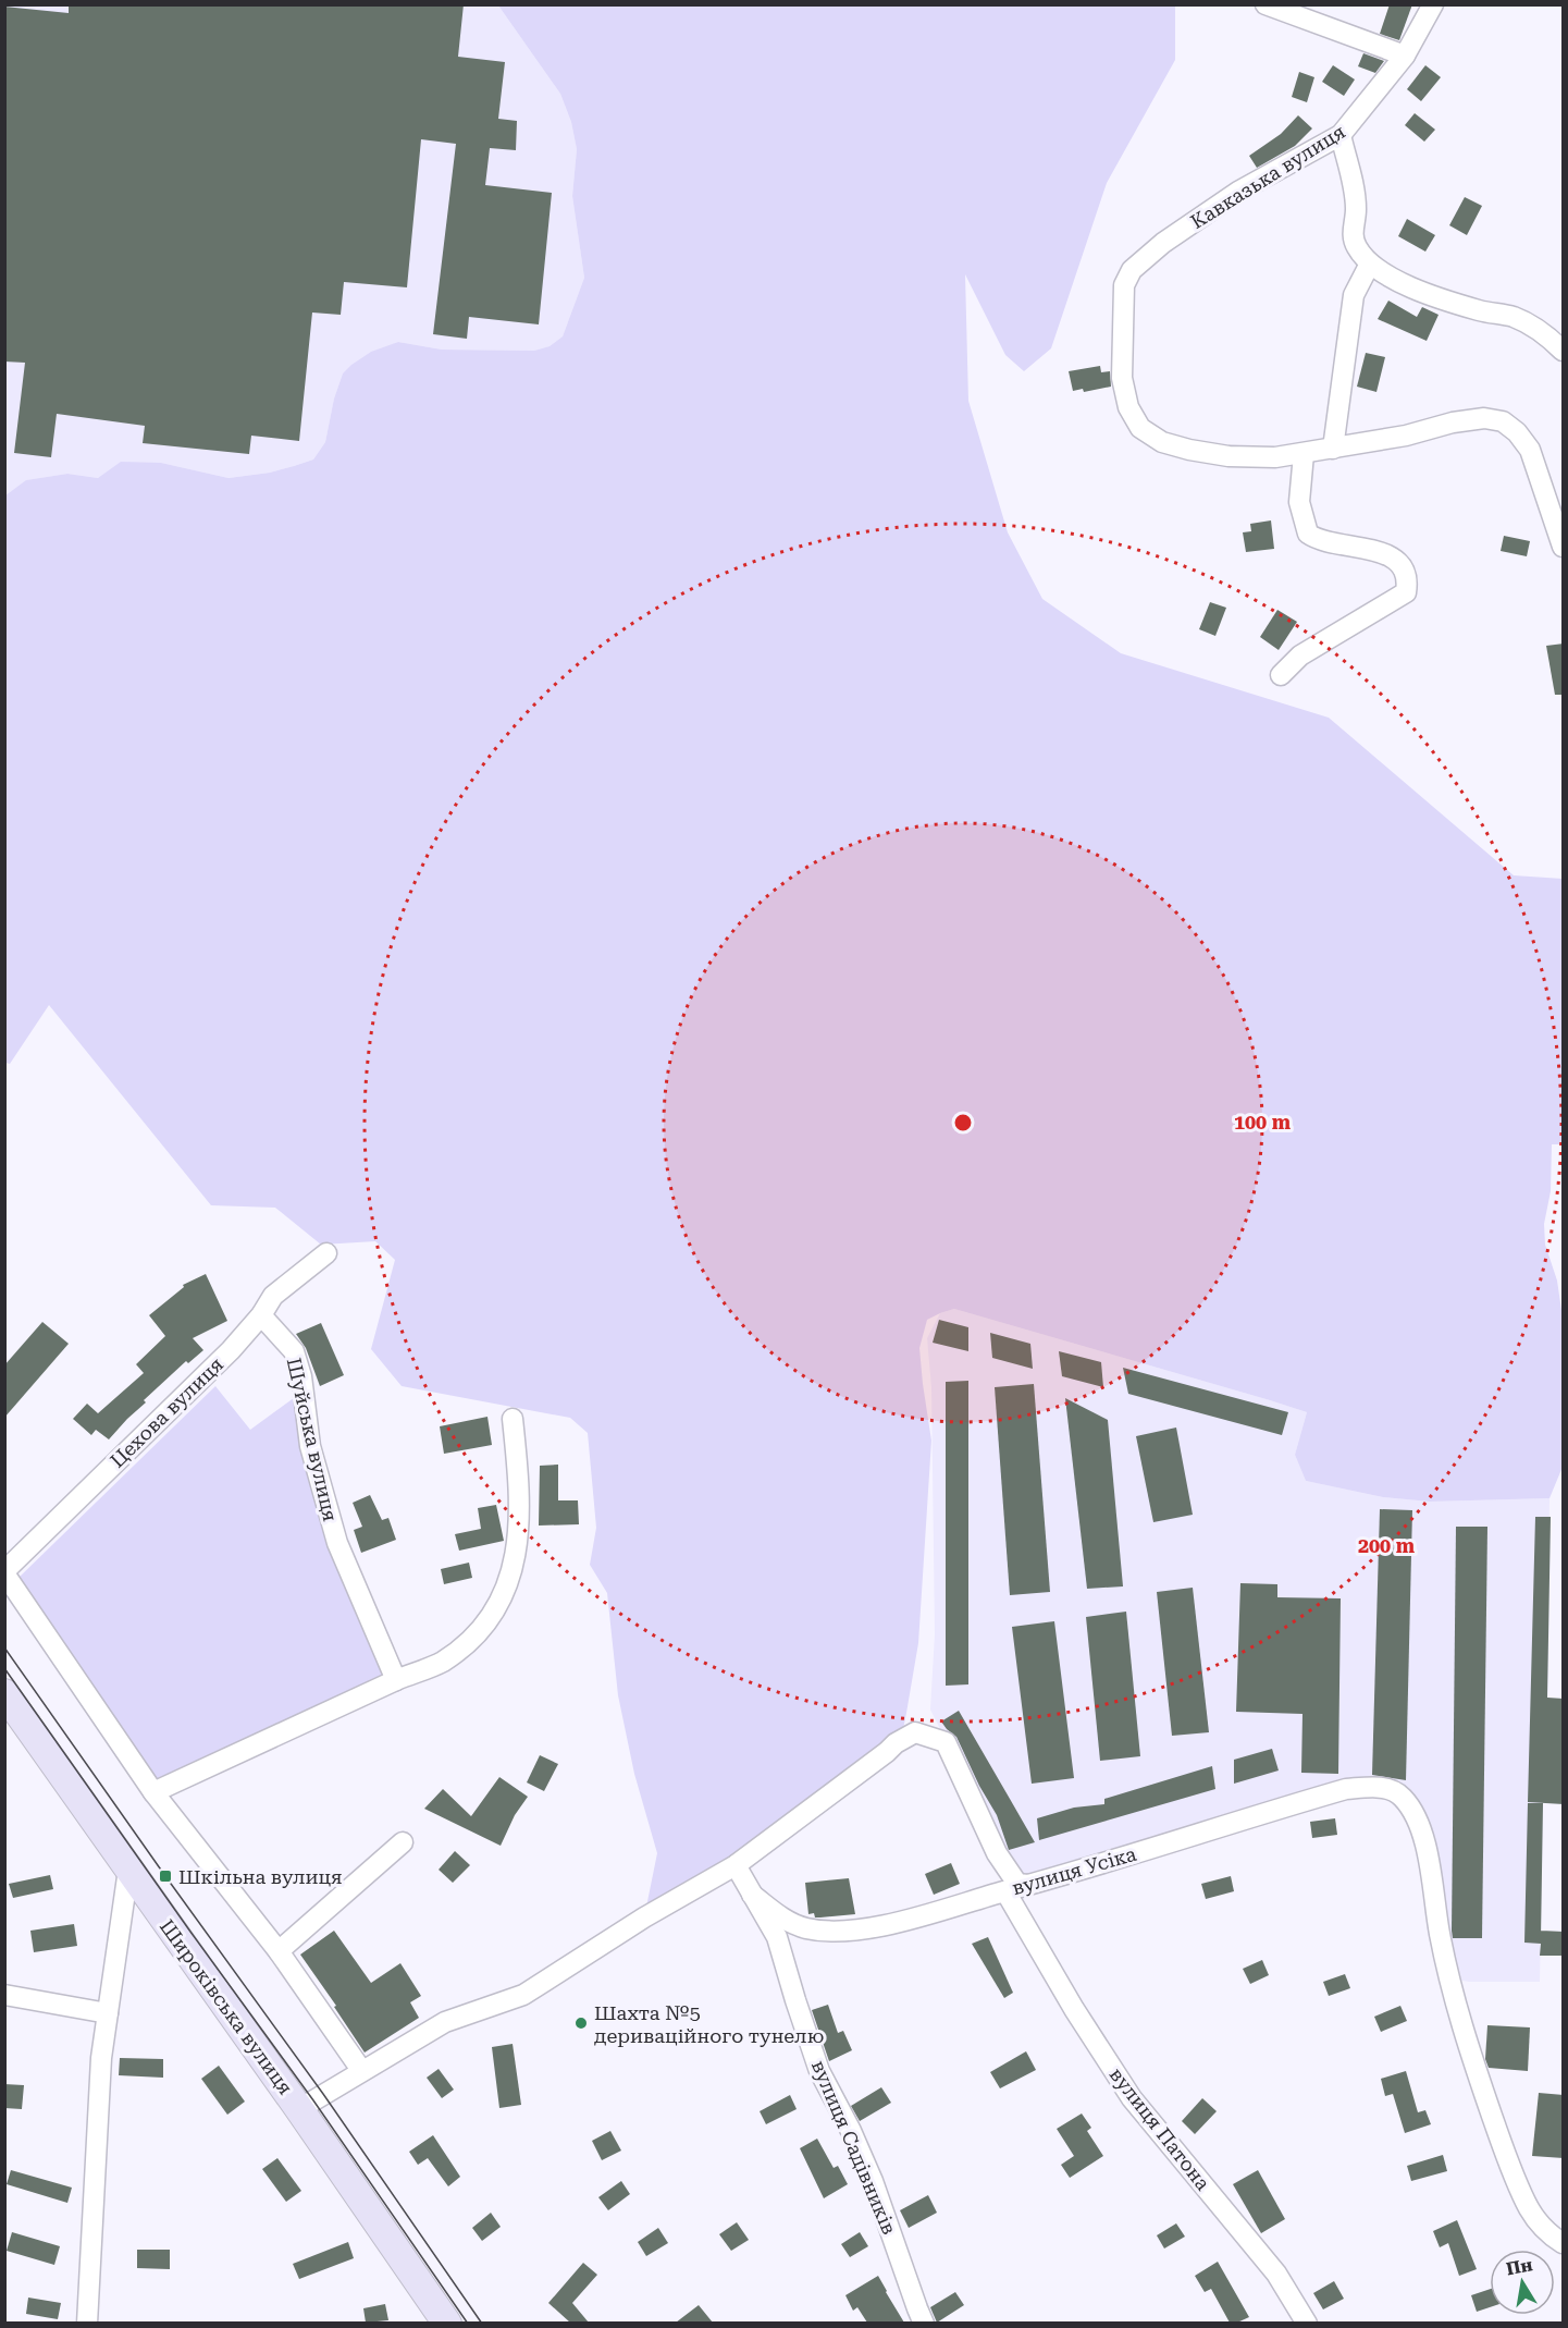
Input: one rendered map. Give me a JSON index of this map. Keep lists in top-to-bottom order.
{
  "streets": {
    "main road": ["Широківська вулиця"],
    "street": [
      "Кавказька вулиця",
      "Цехова вулиця",
      "Шуйська вулиця",
      "вулиця Усіка",
      "вулиця Патона",
      "вулиця Садівників"
    ]
  },
  "crossings": [
    ["Цехова вулиця", "Шуйська вулиця"],
    ["вулиця Усіка", "вулиця Патона"],
    ["вулиця Усіка", "вулиця Садівників"]
  ],
  "places": {
    "transit": ["Шкільна вулиця"],
    "other": ["Шахта №5 дериваційного тунелю"]
  },
  "north": "top",
  "rings": ["100 m", "200 m"]
}
